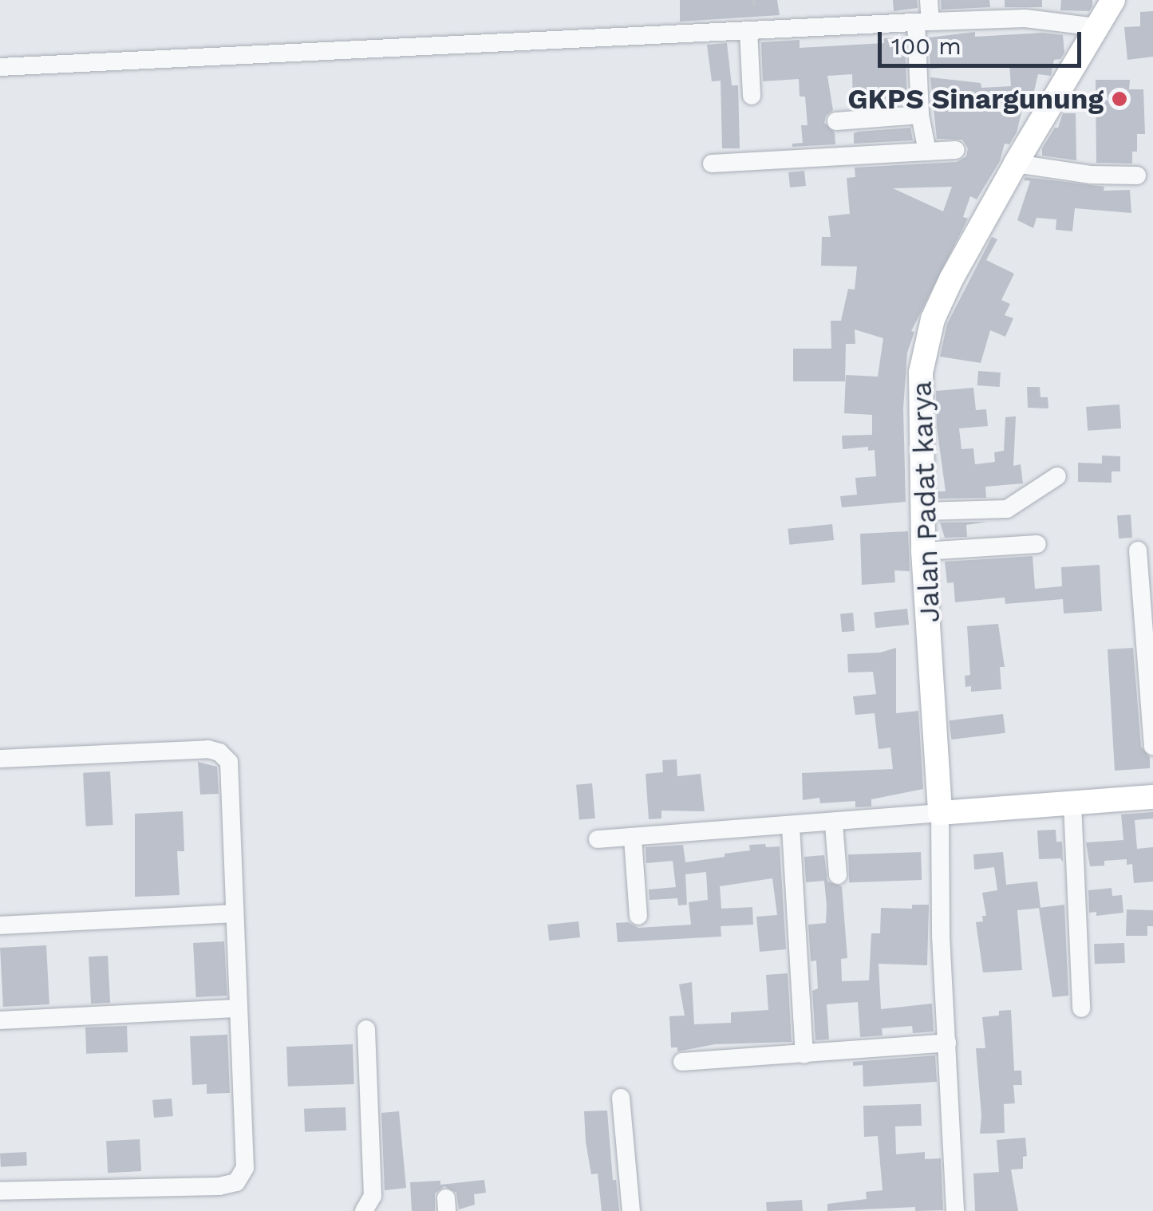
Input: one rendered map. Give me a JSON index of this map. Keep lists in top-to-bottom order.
{
  "streets": {
    "main road": ["Jalan Padat karya"]
  },
  "places": ["GKPS Sinargunung"],
  "scale_bar": "100 m"
}
